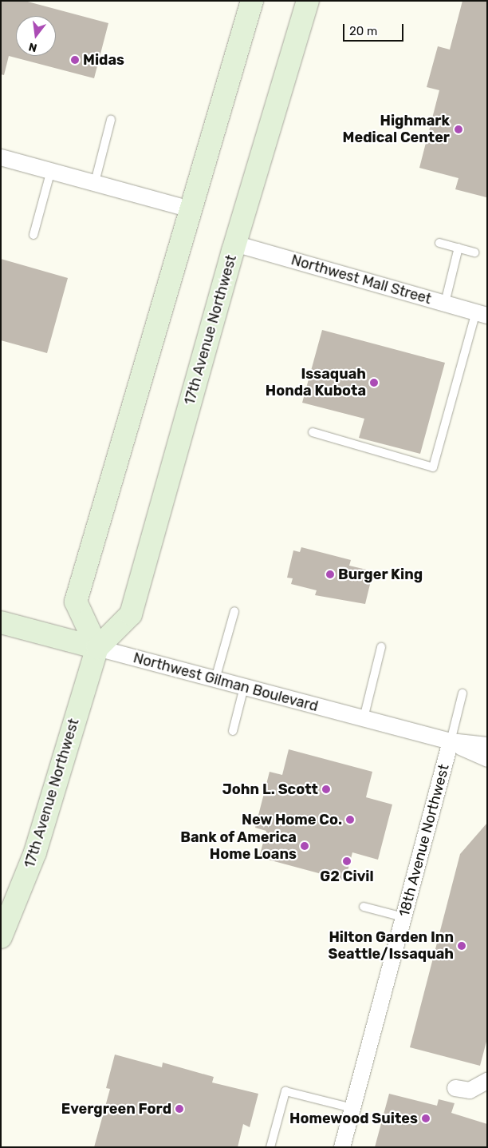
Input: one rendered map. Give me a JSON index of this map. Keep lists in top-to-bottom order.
{
  "streets": {
    "main road": ["17th Avenue Northwest", "Northwest Gilman Boulevard"],
    "street": ["Northwest Mall Street", "18th Avenue Northwest"]
  },
  "crossings": [
    ["Northwest Mall Street", "17th Avenue Northwest"],
    ["17th Avenue Northwest", "Northwest Gilman Boulevard"],
    ["Northwest Gilman Boulevard", "18th Avenue Northwest"]
  ],
  "places": [
    "Midas",
    "Highmark Medical Center",
    "Issaquah Honda Kubota",
    "Burger King",
    "John L. Scott",
    "New Home Co.",
    "Bank of America Home Loans",
    "G2 Civil",
    "Hilton Garden Inn Seattle/Issaquah",
    "Evergreen Ford",
    "Homewood Suites"
  ],
  "scale_bar": "20 m",
  "north": "bottom"
}
